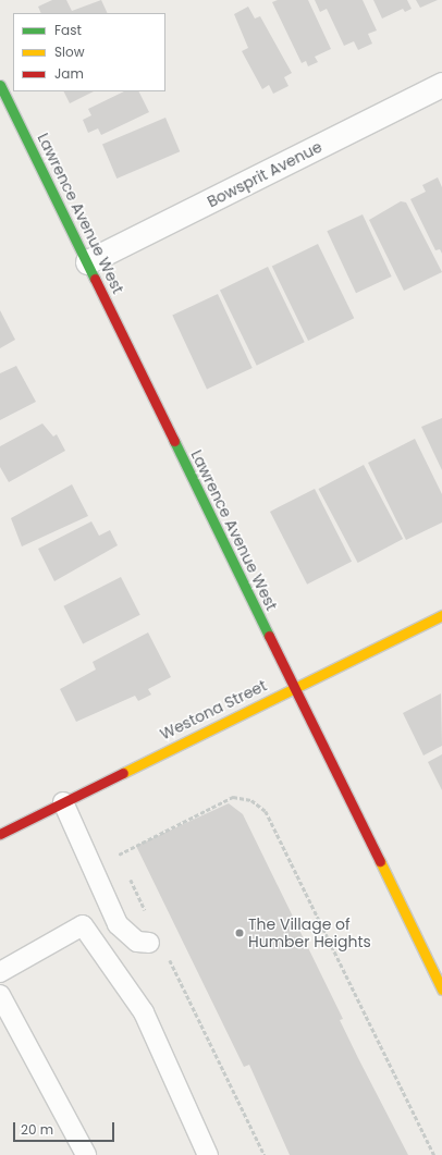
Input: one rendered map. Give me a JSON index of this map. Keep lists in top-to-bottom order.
{
  "streets": {
    "main road": ["Lawrence Avenue West", "Westona Street"],
    "street": ["Bowsprit Avenue"]
  },
  "crossings": [
    ["Bowsprit Avenue", "Lawrence Avenue West"],
    ["Lawrence Avenue West", "Westona Street"]
  ],
  "places": ["The Village of Humber Heights"],
  "legend": ["Fast", "Slow", "Jam"],
  "scale_bar": "20 m"
}
